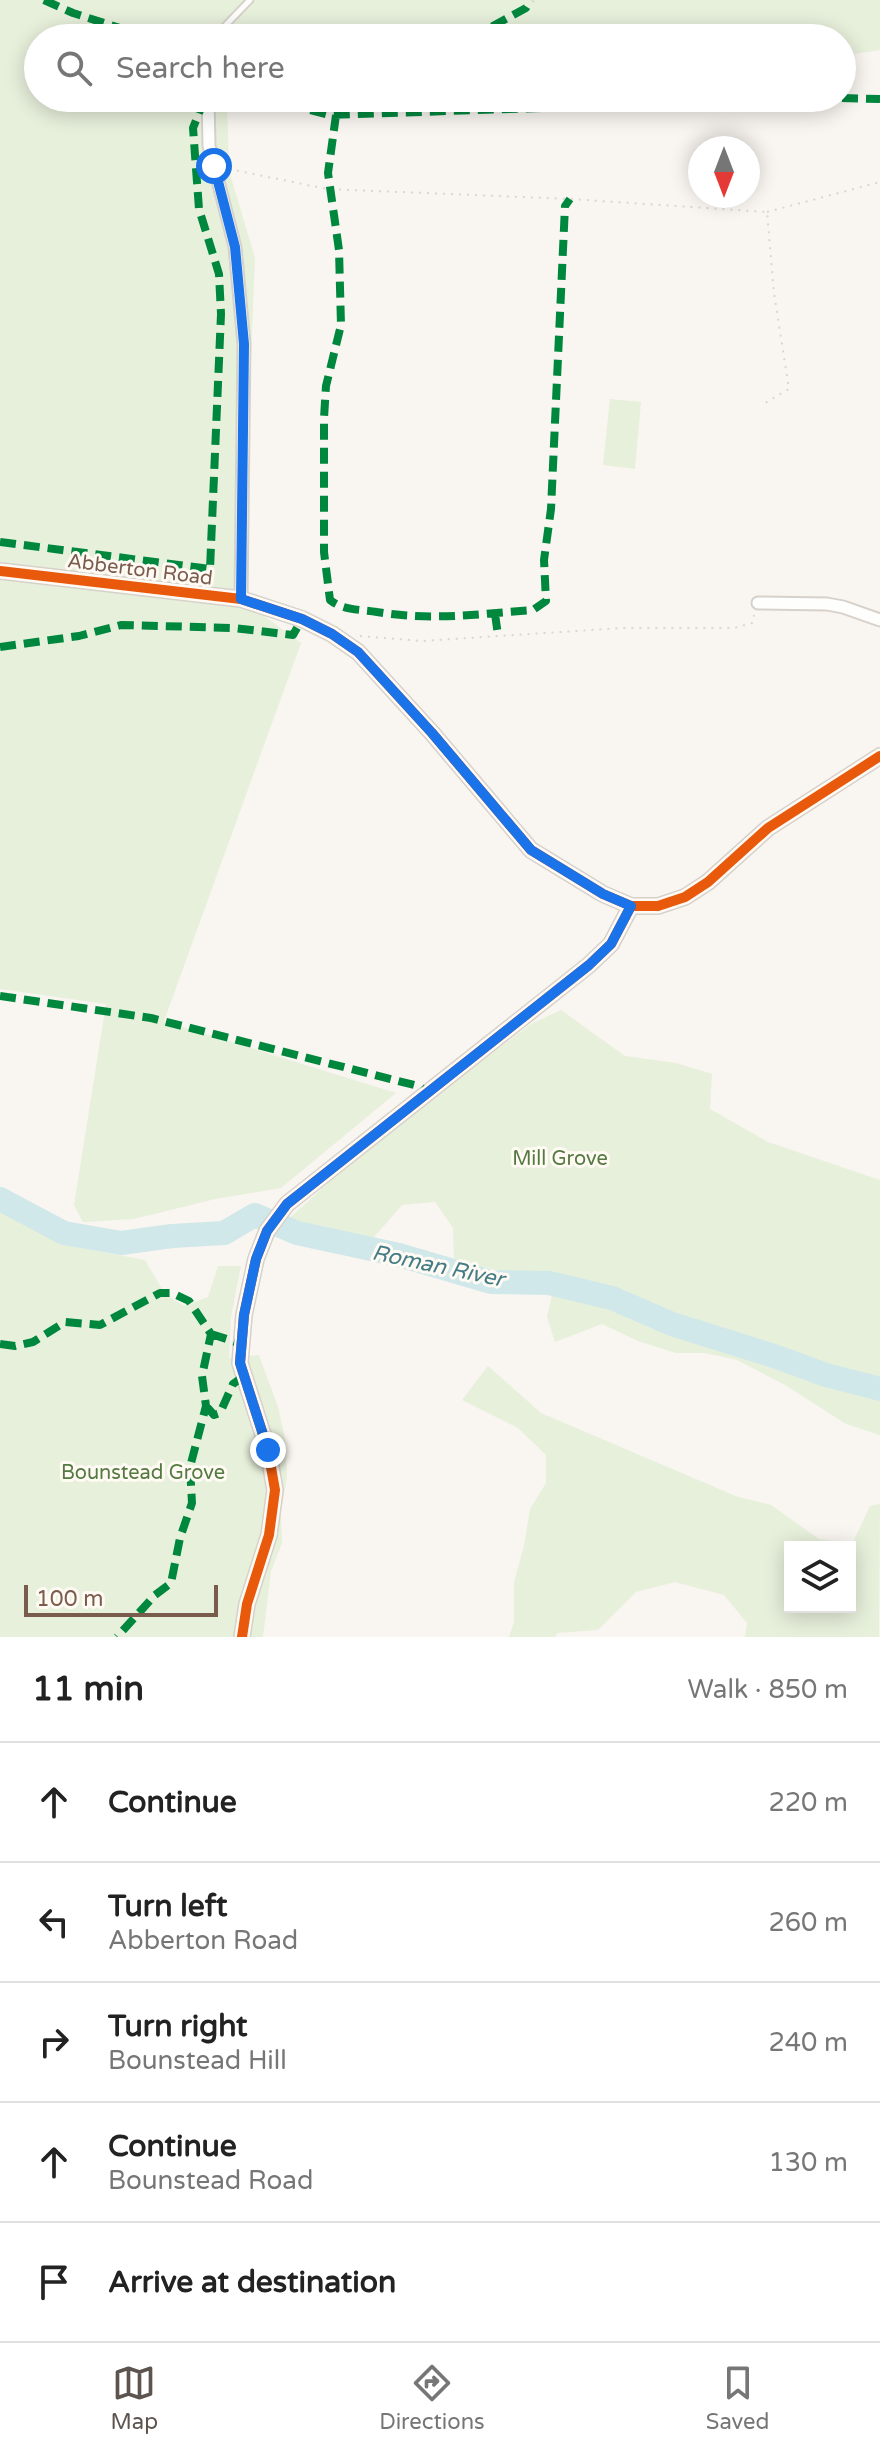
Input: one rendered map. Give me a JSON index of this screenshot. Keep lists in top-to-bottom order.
{
  "streets": {
    "street": ["Abberton Road"]
  },
  "water": ["Roman River"],
  "parks": ["Mill Grove", "Bounstead Grove"],
  "scale_bar": "100 m",
  "north": "bottom",
  "page": {
    "search": "Search here",
    "scale": "100 m",
    "heading": ["11 min", "Walk · 850 m"],
    "list": [
      ["Continue", "220 m"],
      ["Turn left", "Abberton Road", "260 m"],
      ["Turn right", "Bounstead Hill", "240 m"],
      ["Continue", "Bounstead Road", "130 m"],
      "Arrive at destination"
    ],
    "nav": ["Map", "Directions", "Saved"]
  }
}
